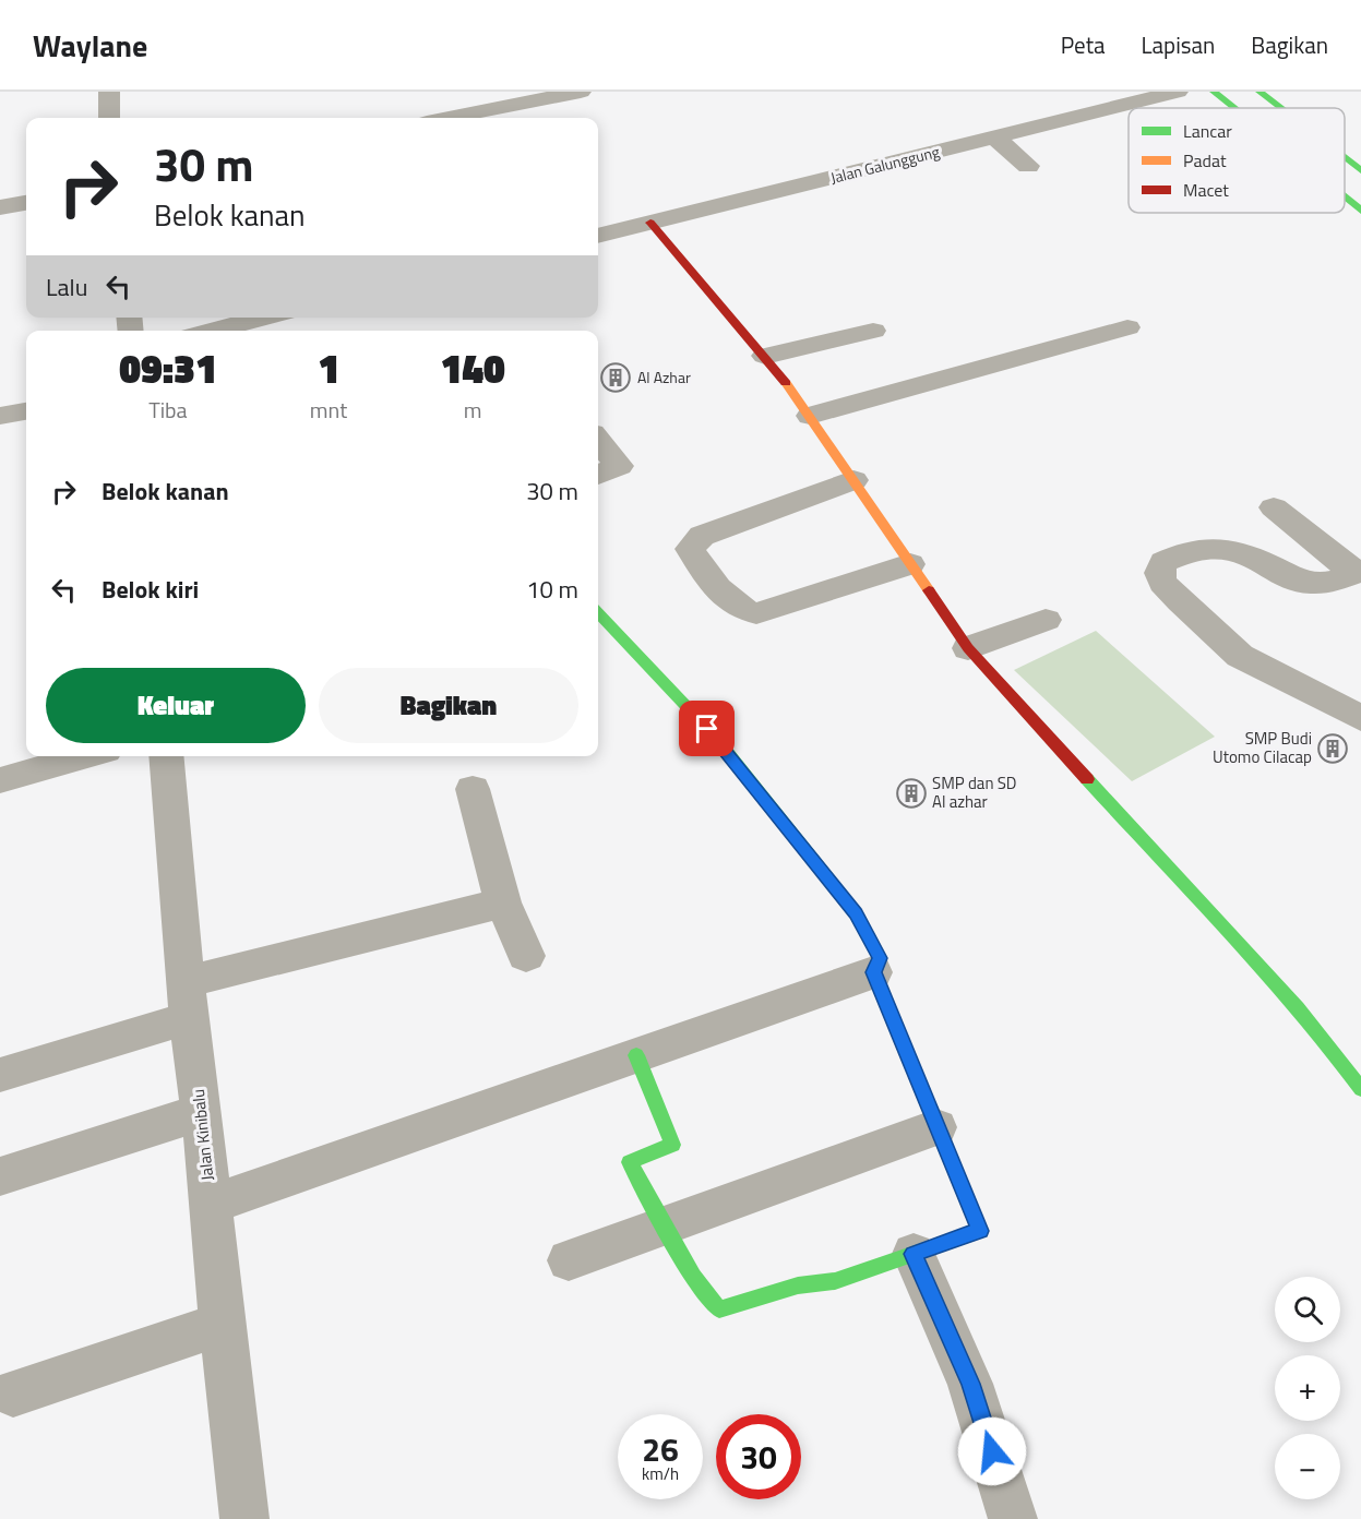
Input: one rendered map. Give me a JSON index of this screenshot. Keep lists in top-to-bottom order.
{
  "streets": {
    "street": ["Jalan Galunggung", "Jalan Kinibalu"]
  },
  "places": {
    "building": ["Al Azhar", "SMP Budi Utomo Cilacap", "SMP dan SD Al azhar"]
  },
  "legend": ["Lancar", "Padat", "Macet"],
  "page": {
    "header": "Waylane",
    "nav": ["Peta", "Lapisan", "Bagikan"],
    "turn": ["30 m", "Belok kanan"],
    "then": "Lalu",
    "eta": [
      "09:31",
      "Tiba",
      "1",
      "mnt",
      "140",
      "m"
    ],
    "list": [
      {
        "name": "Belok kanan",
        "value": "30 m"
      },
      {
        "name": "Belok kiri",
        "value": "10 m"
      }
    ],
    "buttons": ["Keluar", "Bagikan"],
    "map_buttons": ["+", "−"],
    "speed": "26 km/h",
    "limit": "30"
  }
}
